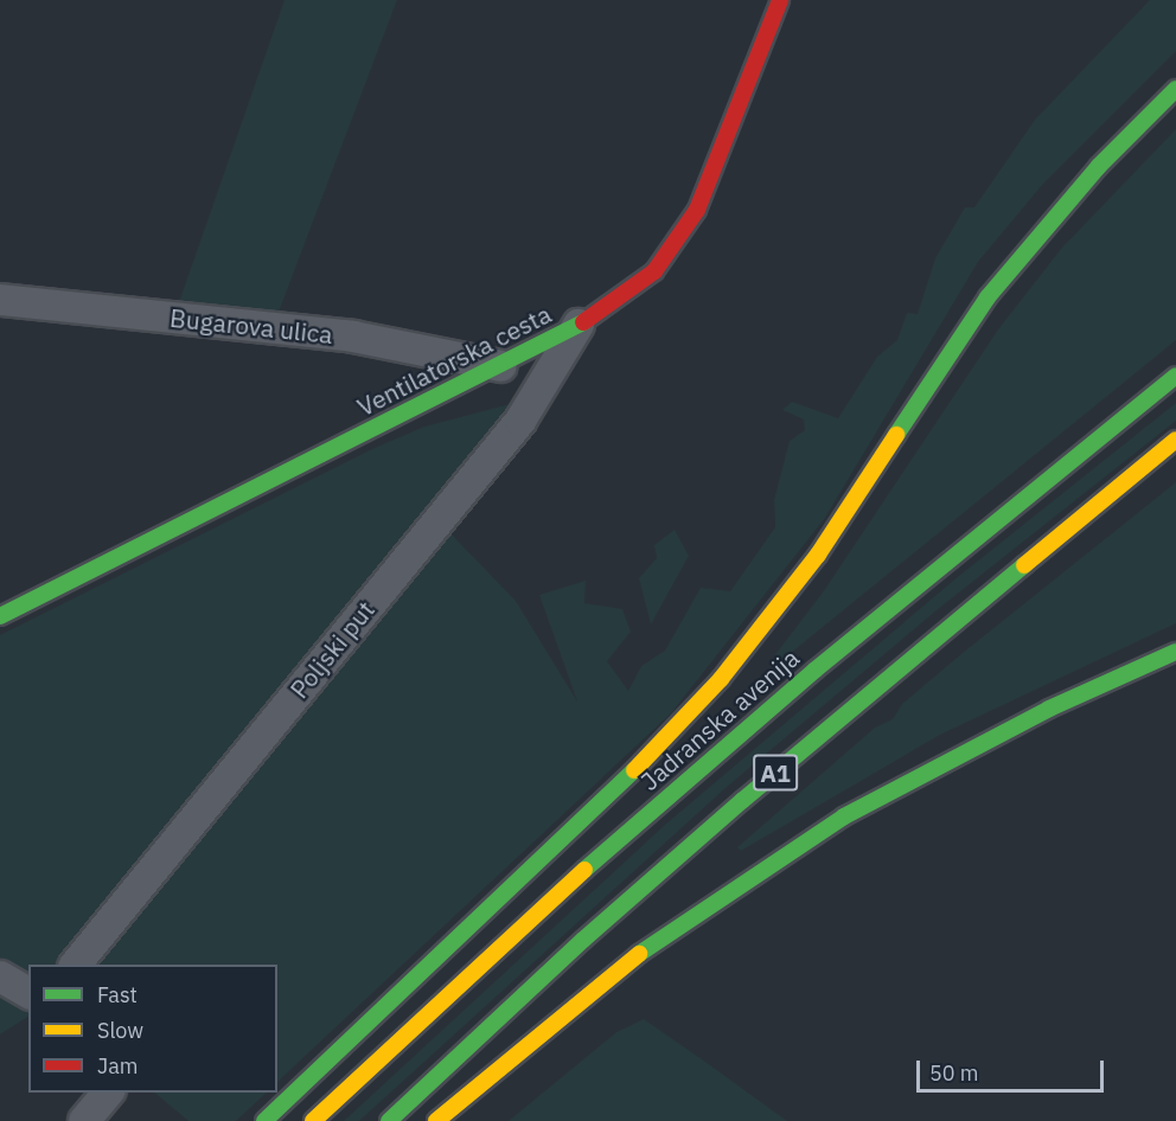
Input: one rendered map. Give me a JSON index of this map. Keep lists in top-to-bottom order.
{
  "streets": {
    "main road": ["Ventilatorska cesta", "Jadranska avenija", "A1"],
    "street": ["Bugarova ulica", "Poljski put"]
  },
  "crossings": [
    ["Bugarova ulica", "Ventilatorska cesta"],
    ["Ventilatorska cesta", "Poljski put"]
  ],
  "legend": ["Fast", "Slow", "Jam"],
  "scale_bar": "50 m"
}
